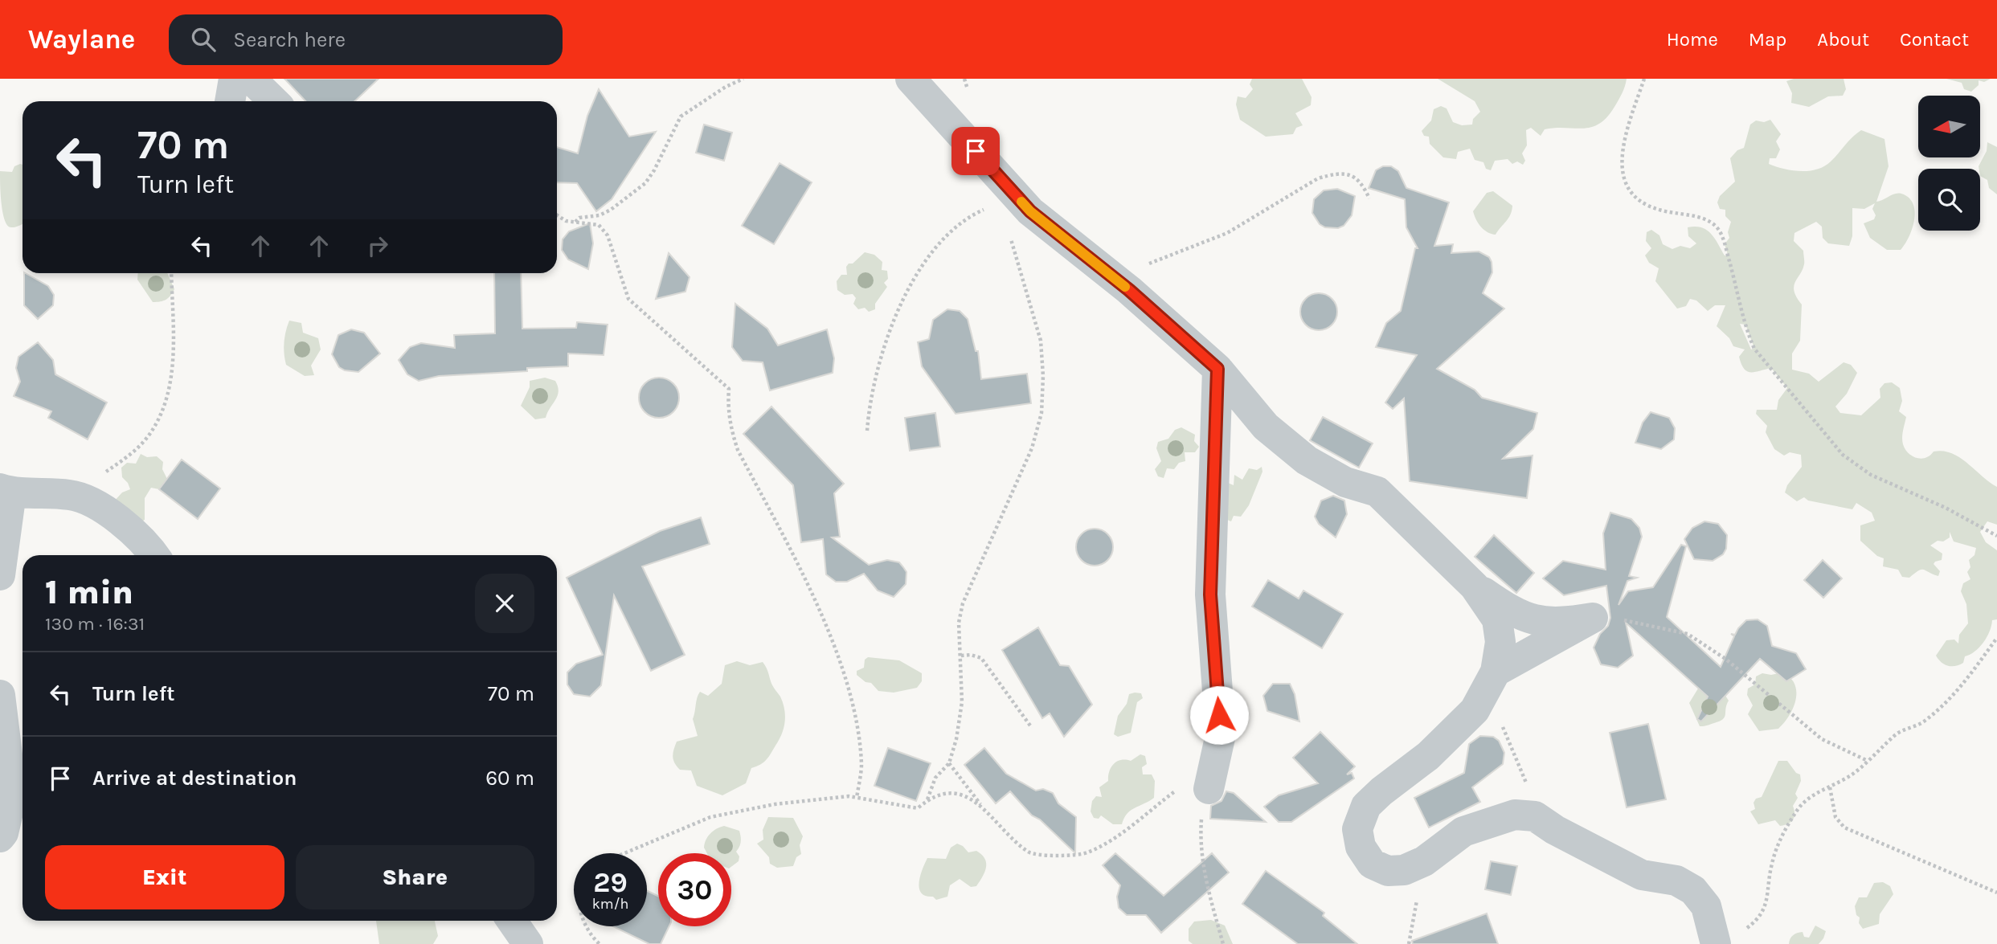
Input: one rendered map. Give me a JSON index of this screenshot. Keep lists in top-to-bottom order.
{
  "north": "left",
  "page": {
    "header": "Waylane",
    "search": "Search here",
    "nav": [
      "Home",
      "Map",
      "About",
      "Contact"
    ],
    "turn": ["70 m", "Turn left"],
    "heading": ["1 min", "130 m · 16:31"],
    "list": [
      {
        "name": "Turn left",
        "value": "70 m"
      },
      {
        "name": "Arrive at destination",
        "value": "60 m"
      }
    ],
    "buttons": ["Exit", "Share"],
    "speed": "29 km/h",
    "limit": "30"
  }
}
